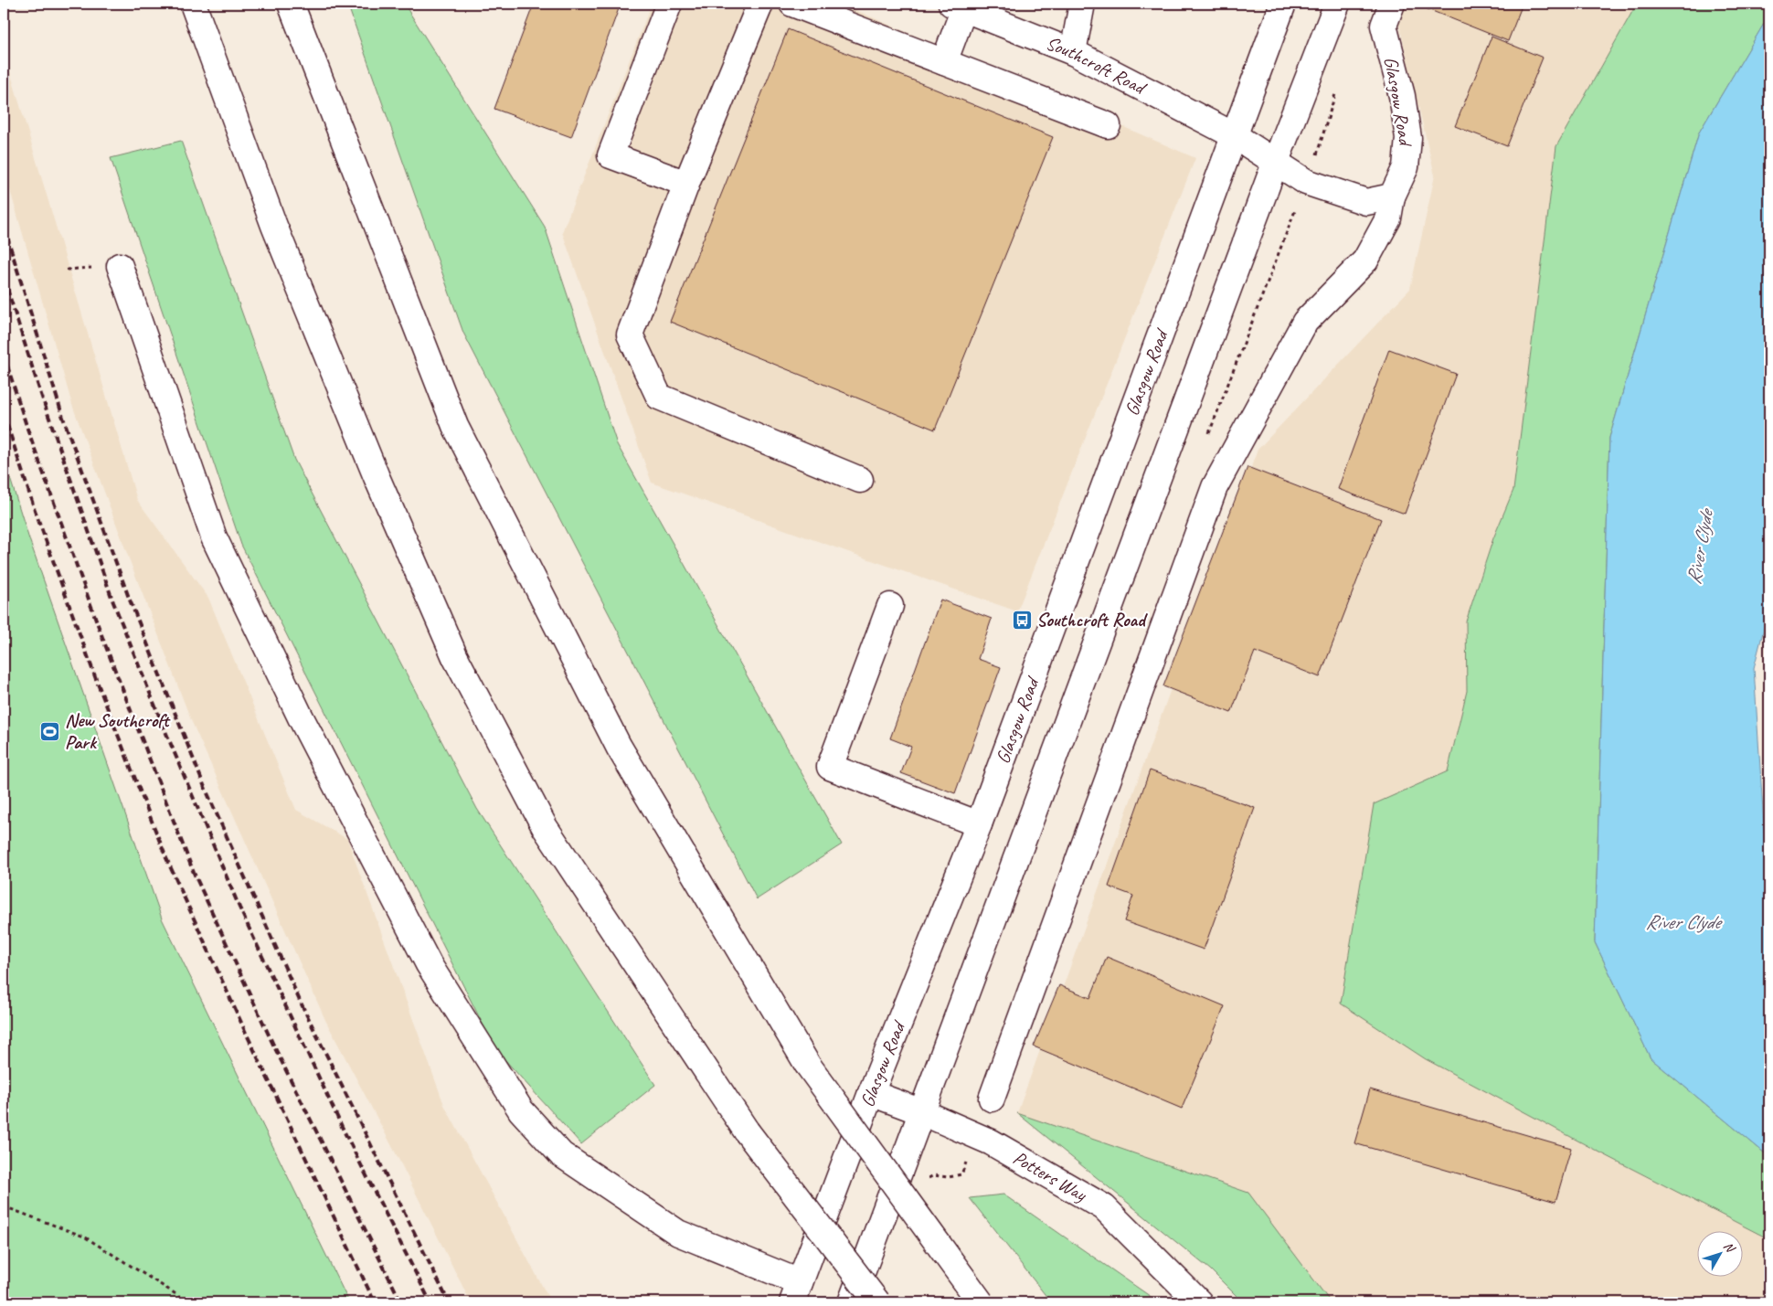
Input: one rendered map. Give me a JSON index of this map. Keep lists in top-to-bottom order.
{
  "streets": {
    "main road": ["Southcroft Road", "Glasgow Road", "Potters Way"]
  },
  "crossings": [
    ["Southcroft Road", "Glasgow Road"],
    ["Glasgow Road", "Potters Way"]
  ],
  "water": ["River Clyde"],
  "places": {
    "bus stop": ["Southcroft Road"],
    "sports": ["New Southcroft Park"]
  },
  "north": "top right"
}
